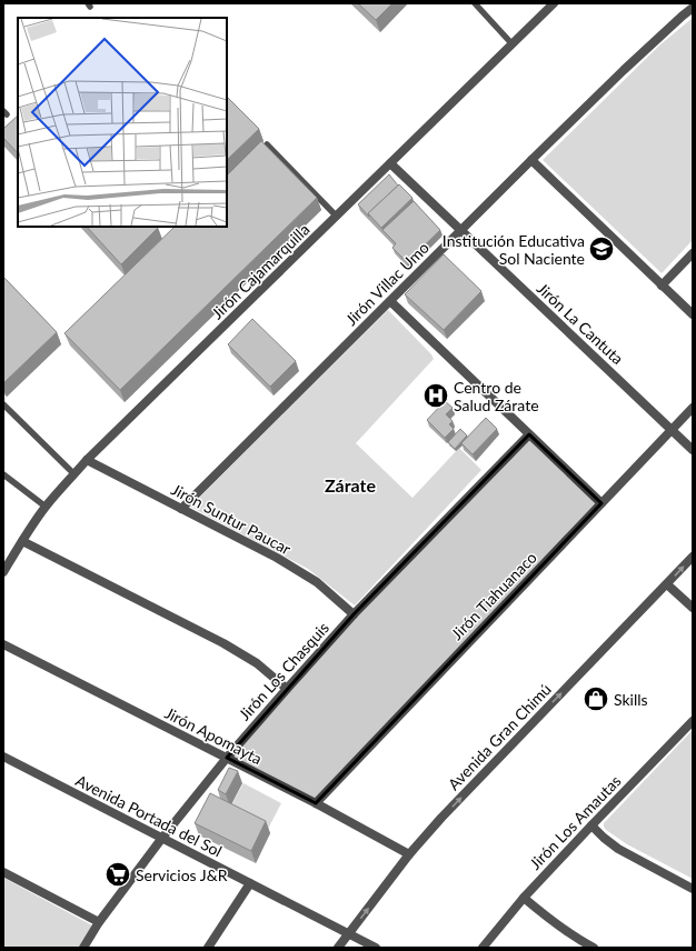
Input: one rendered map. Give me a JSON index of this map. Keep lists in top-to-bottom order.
{
  "streets": {
    "street": [
      "Jirón Cajamarquilla",
      "Jirón Villac Umo",
      "Jirón La Cantuta",
      "Jirón Suntur Paucar",
      "Jirón Tiahuanaco",
      "Jirón Los Chasquis",
      "Jirón Apomayta",
      "Avenida Gran Chimú",
      "Avenida Portada del Sol",
      "Jirón Los Amautas"
    ]
  },
  "crossings": [
    ["Jirón Cajamarquilla", "Jirón La Cantuta"],
    ["Jirón Cajamarquilla", "Jirón Suntur Paucar"],
    ["Jirón Villac Umo", "Jirón La Cantuta"],
    ["Jirón Villac Umo", "Jirón Suntur Paucar"],
    ["Jirón La Cantuta", "Jirón Tiahuanaco"],
    ["Jirón Suntur Paucar", "Jirón Los Chasquis"],
    ["Jirón Tiahuanaco", "Jirón Apomayta"],
    ["Jirón Los Chasquis", "Jirón Apomayta"],
    ["Jirón Los Chasquis", "Avenida Portada del Sol"],
    ["Jirón Apomayta", "Avenida Gran Chimú"],
    ["Avenida Gran Chimú", "Avenida Portada del Sol"]
  ],
  "one_way": ["Avenida Gran Chimú"],
  "districts": ["Zárate"],
  "places": {
    "school or university": ["Institución Educativa Sol Naciente"],
    "hospital": ["Centro de Salud Zárate"],
    "shop": ["Skills"],
    "supermarket": ["Servicios J&R"]
  }
}
